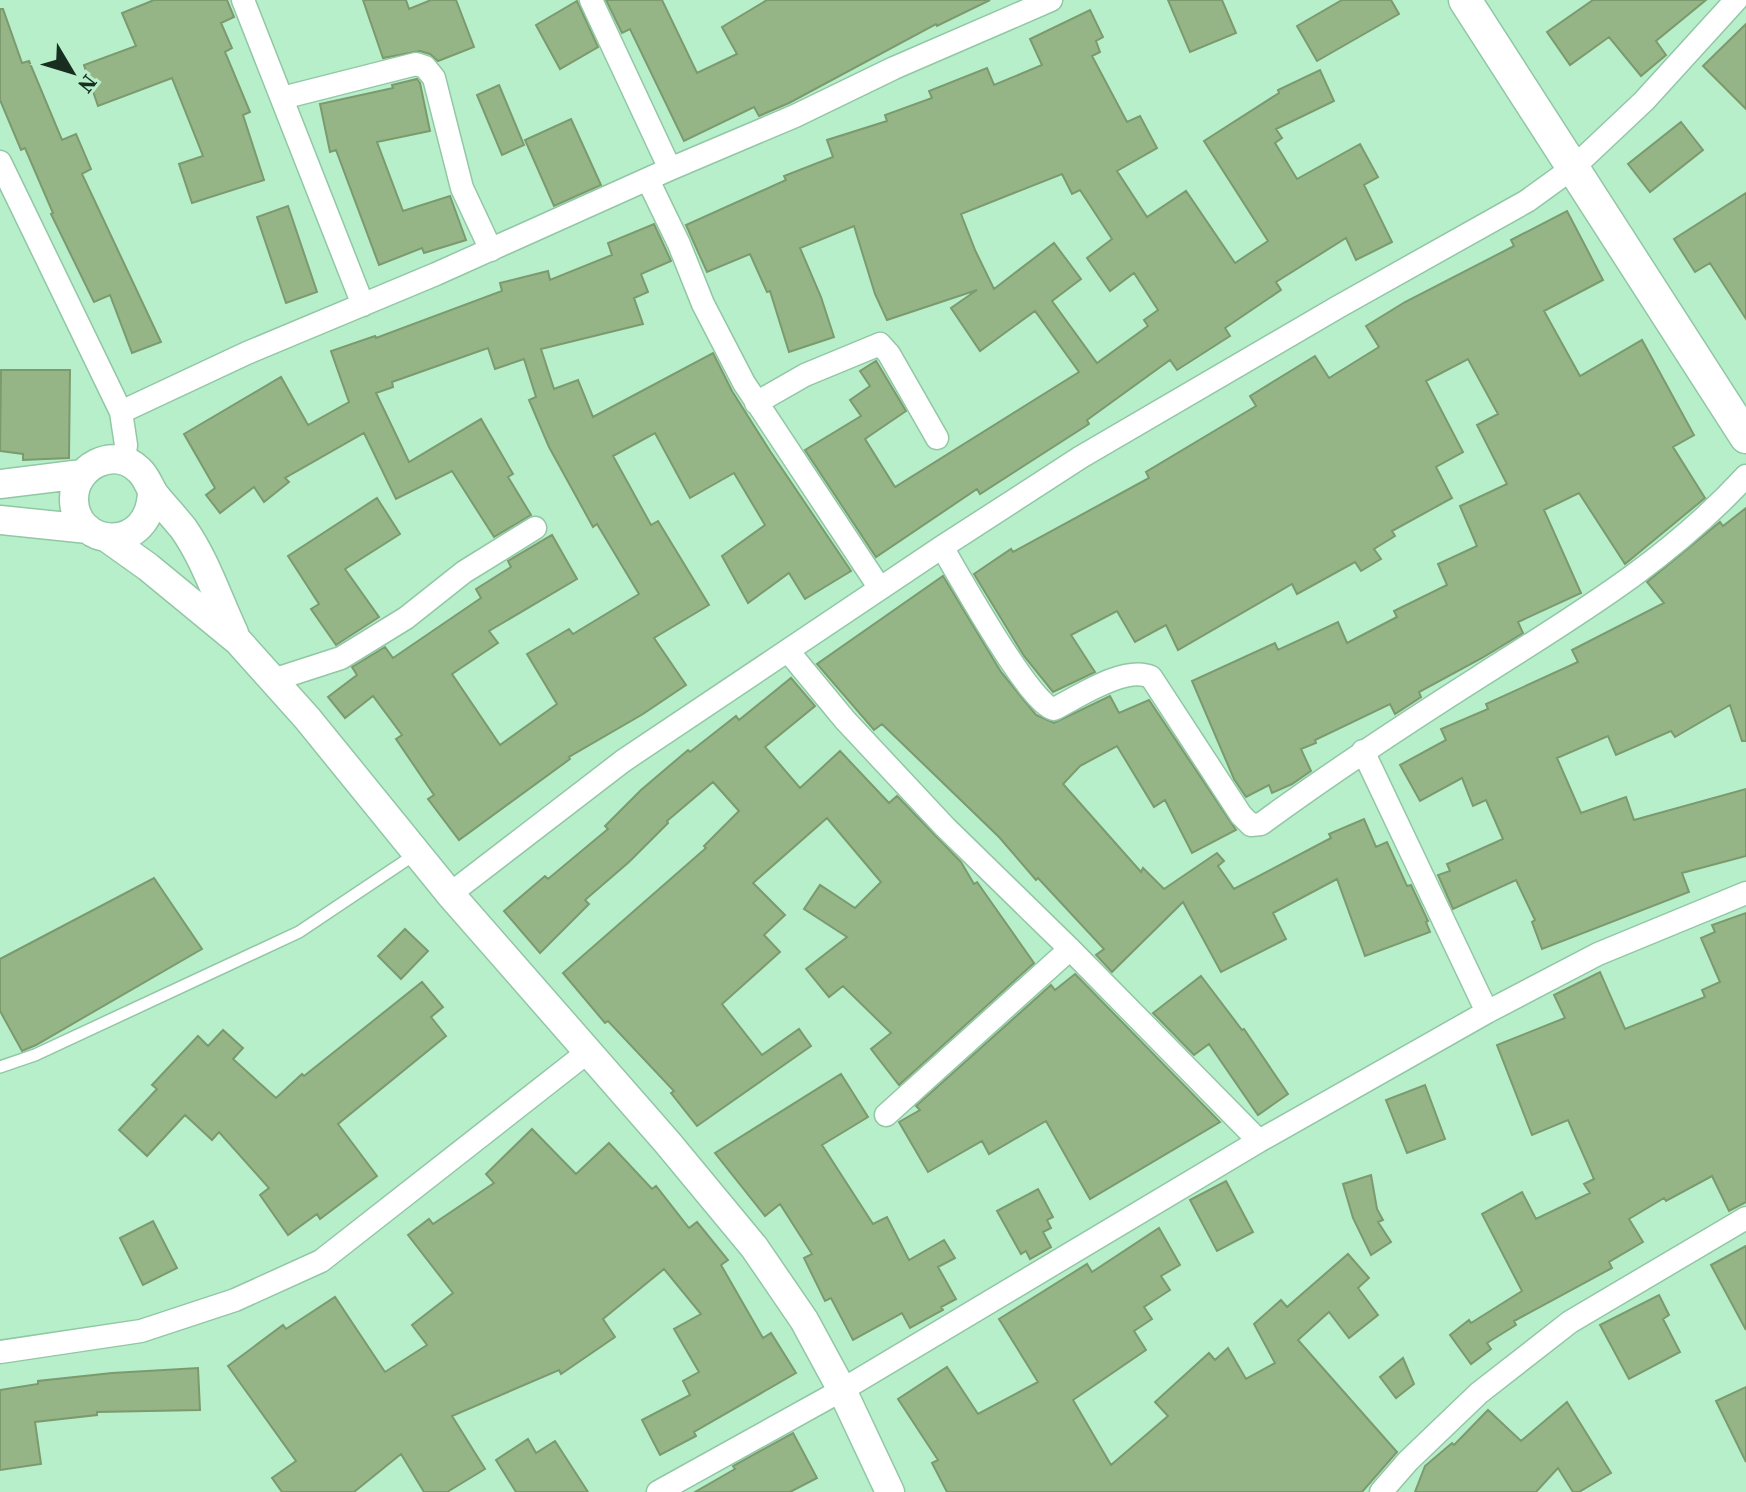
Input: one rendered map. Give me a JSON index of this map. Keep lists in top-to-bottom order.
{
  "north": "bottom right"
}
